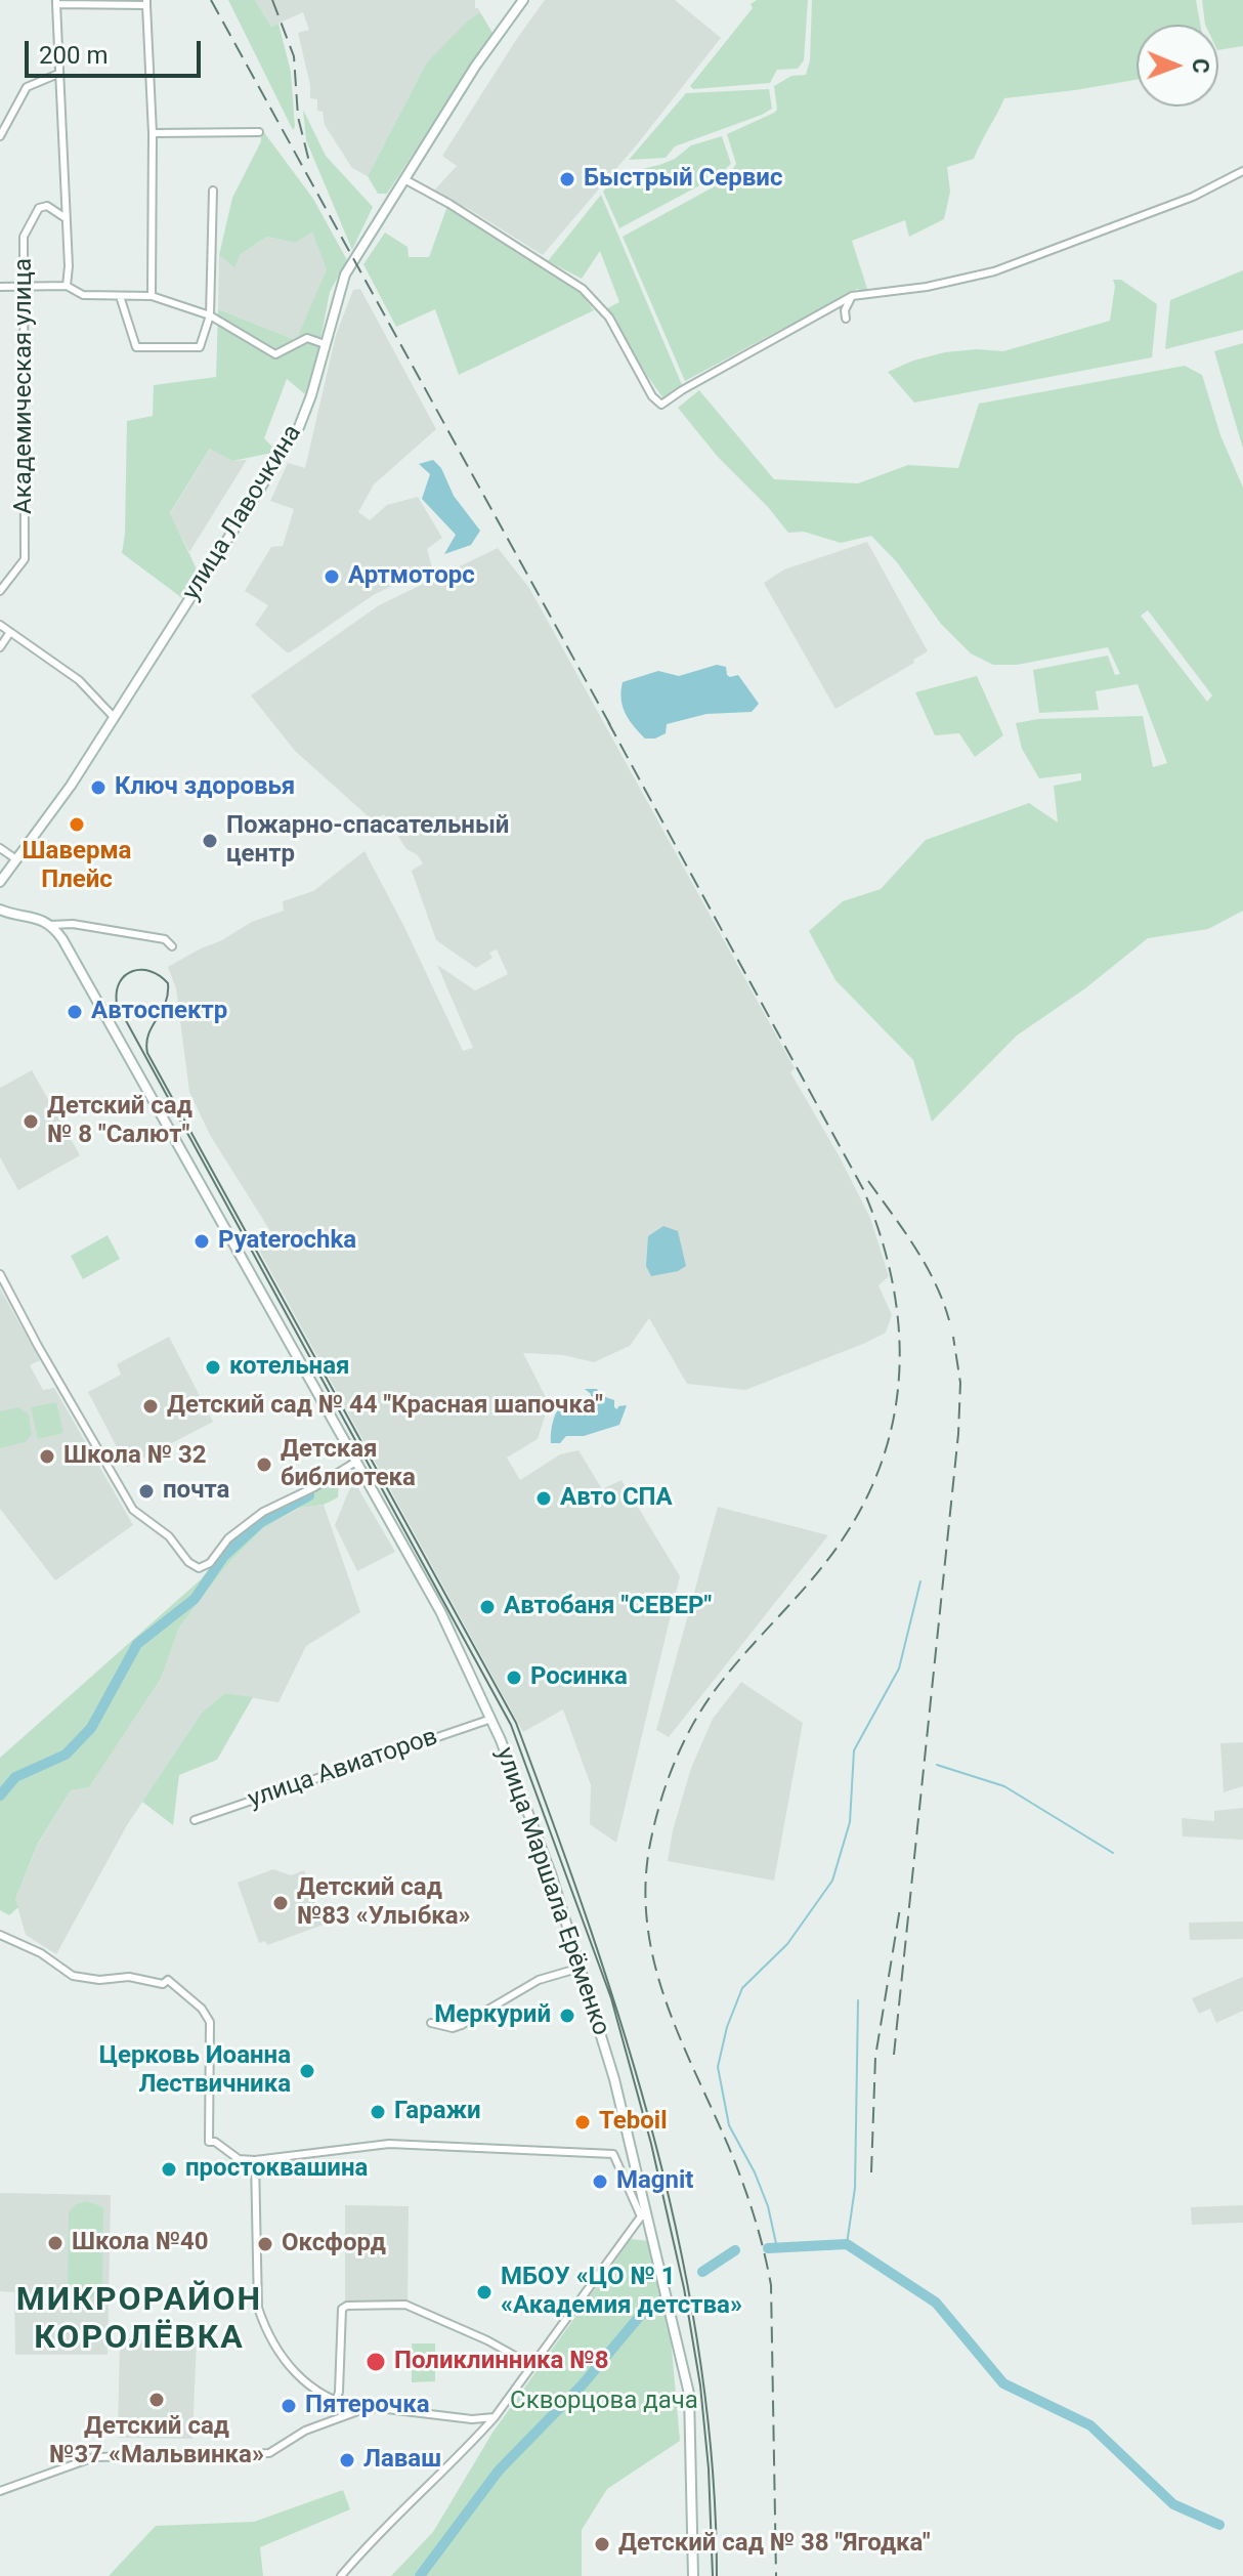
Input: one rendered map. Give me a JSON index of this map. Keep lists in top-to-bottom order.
{
  "streets": {
    "main road": ["улица Лавочкина", "улица Маршала Ерёменко"],
    "street": ["Академическая улица", "улица Авиаторов"]
  },
  "crossings": [
    ["улица Авиаторов", "улица Маршала Ерёменко"]
  ],
  "districts": ["МИКРОРАЙОН КОРОЛЁВКА"],
  "parks": ["Скворцова дача"],
  "places": [
    "Быстрый Сервис",
    "Артмоторс",
    "Ключ здоровья",
    "Шаверма Плейс",
    "Пожарно-спасательный центр",
    "Автоспектр",
    "Детский сад № 8 \"Салют\"",
    "Pyaterochka",
    "котельная",
    "Детский сад № 44 \"Красная шапочка\"",
    "Школа № 32",
    "Детская библиотека",
    "почта",
    "Авто СПА",
    "Автобаня \"СЕВЕР\"",
    "Росинка",
    "Детский сад №83 «Улыбка»",
    "Меркурий",
    "Церковь Иоанна Лествичника",
    "Гаражи",
    "Teboil",
    "простоквашина",
    "Magnit",
    "Школа №40",
    "Оксфорд",
    "МБОУ «ЦО № 1 «Академия детства»",
    "Поликлинника №8",
    "Детский сад №37 «Мальвинка»",
    "Пятерочка",
    "Лаваш",
    "Детский сад № 38 \"Ягодка\""
  ],
  "scale_bar": "200 m",
  "north": "right"
}
